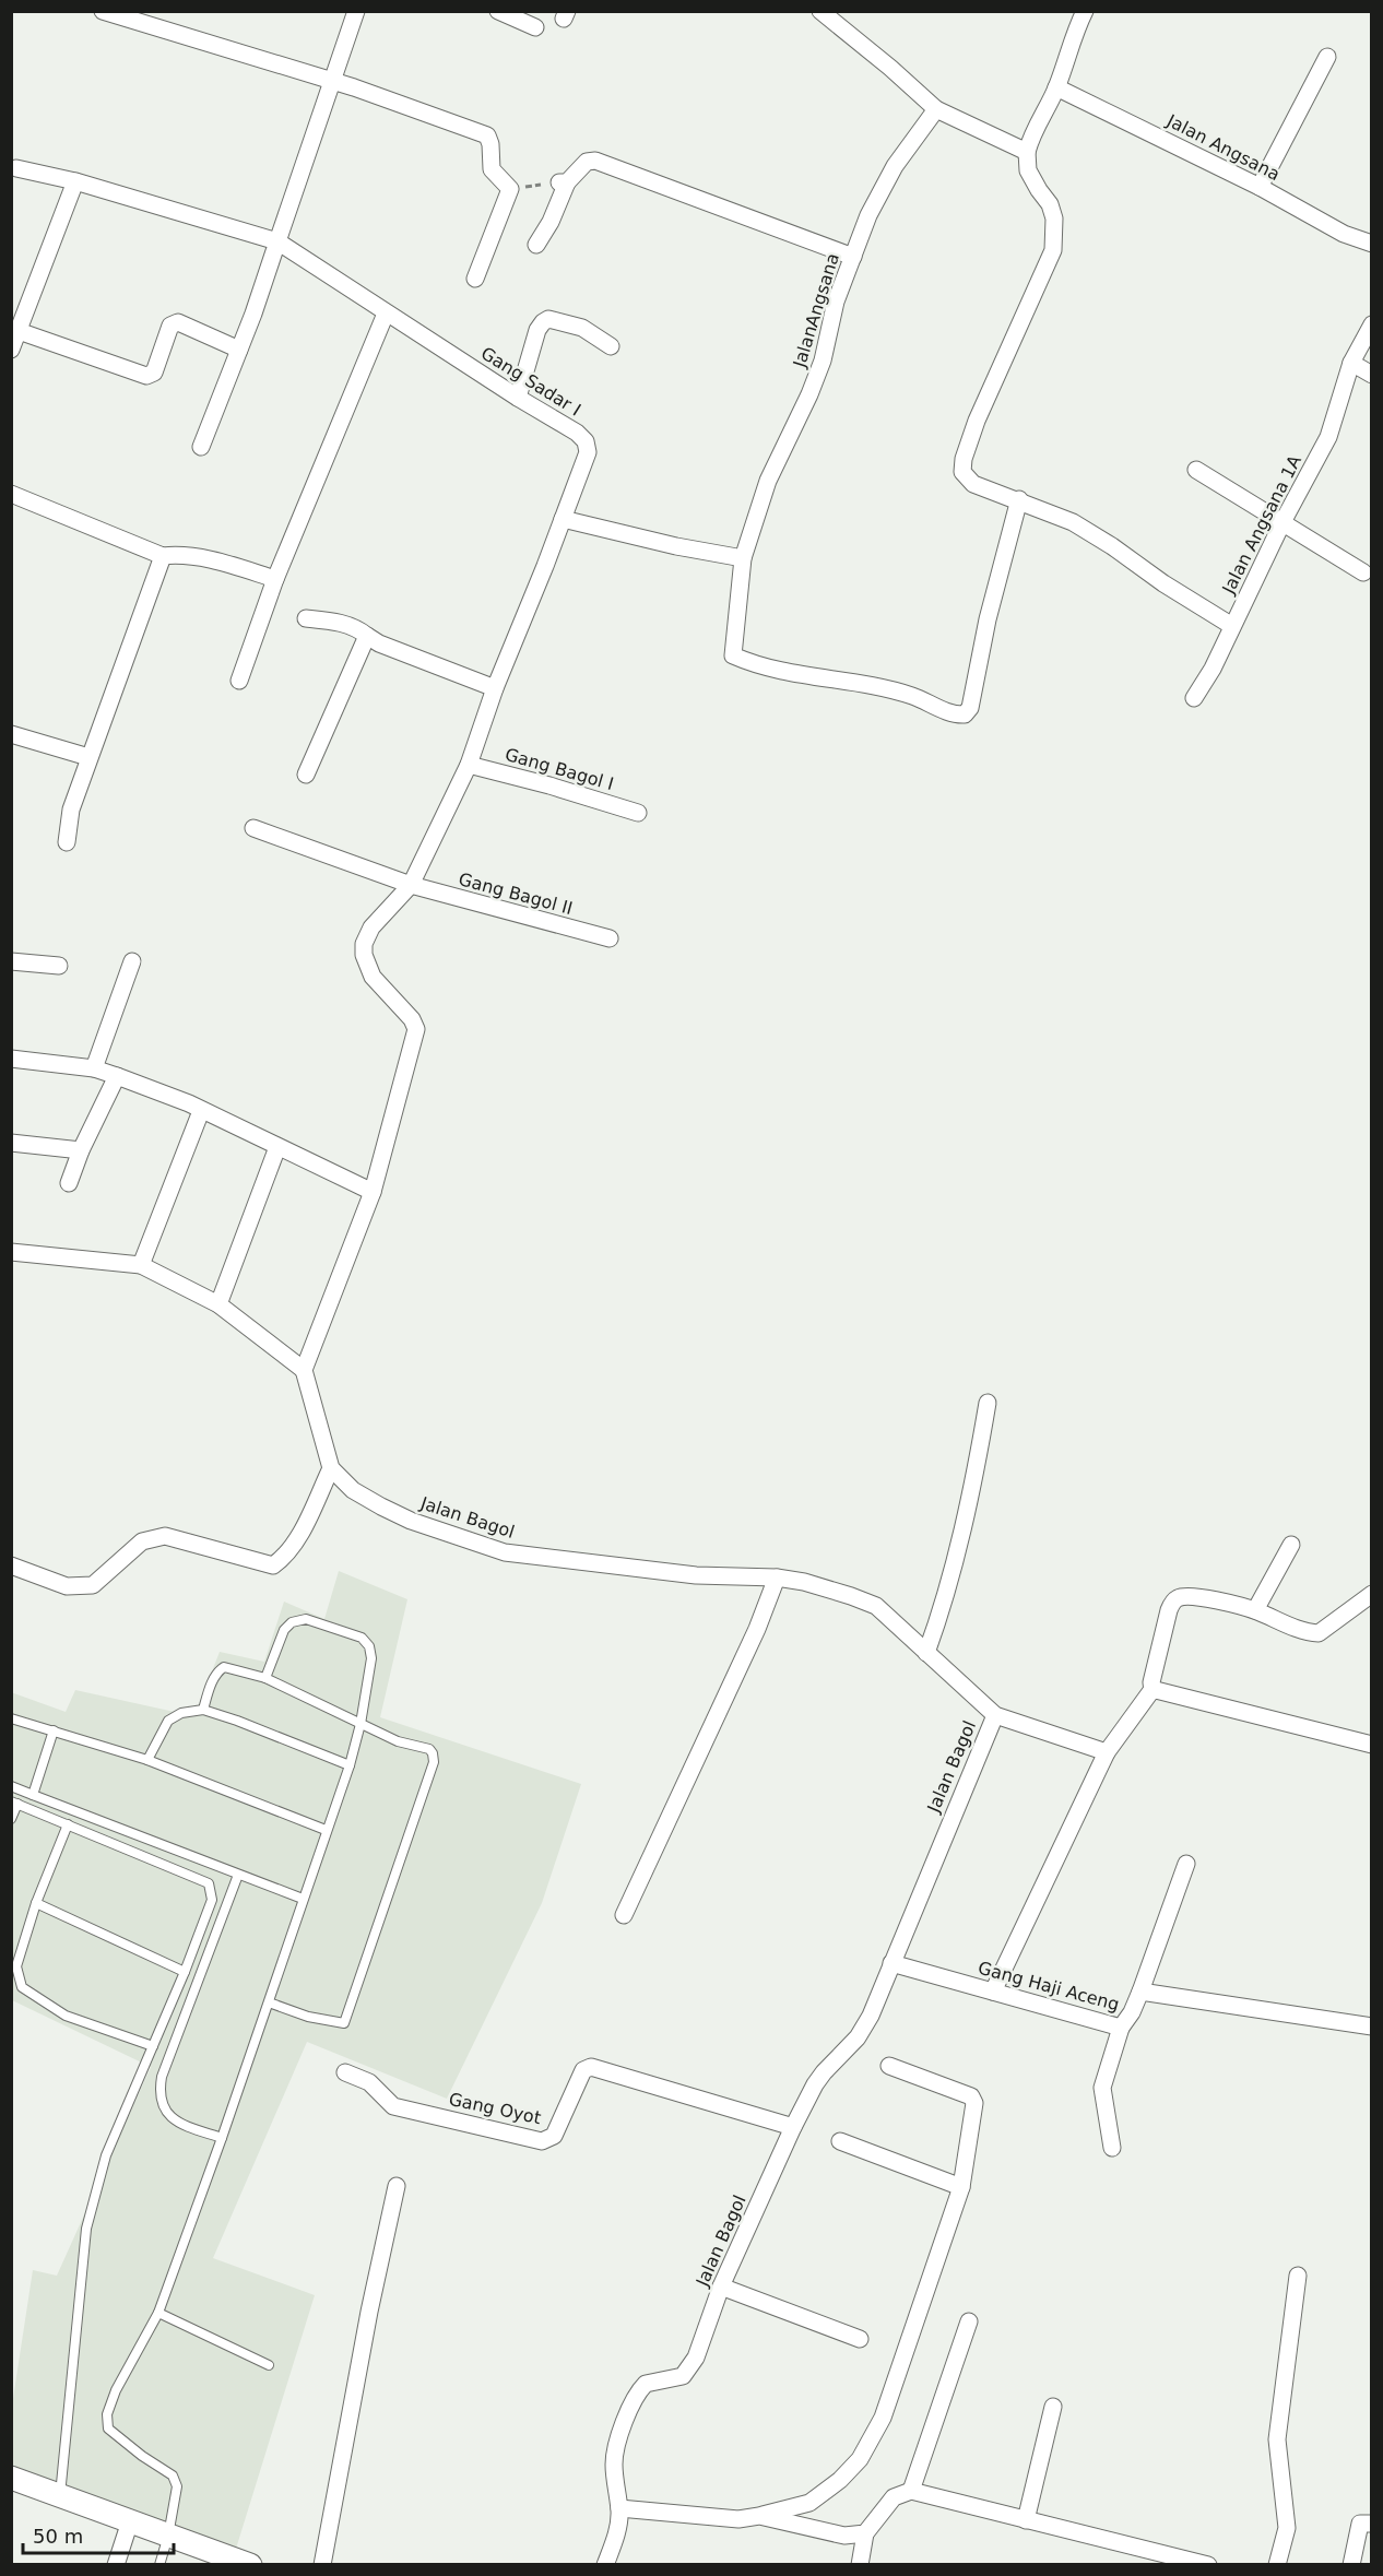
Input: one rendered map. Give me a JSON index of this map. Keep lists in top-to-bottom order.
{
  "streets": {
    "street": [
      "Jalan Angsana",
      "JalanAngsana",
      "Gang Sadar I",
      "Jalan Angsana 1A",
      "Gang Bagol I",
      "Gang Bagol II",
      "Jalan Bagol",
      "Gang Haji Aceng",
      "Gang Oyot"
    ]
  },
  "crossings": [
    ["Gang Sadar I", "Gang Bagol I"],
    ["Gang Sadar I", "Gang Bagol II"],
    ["Jalan Bagol", "Gang Haji Aceng"],
    ["Jalan Bagol", "Gang Oyot"]
  ],
  "scale_bar": "50 m"
}
